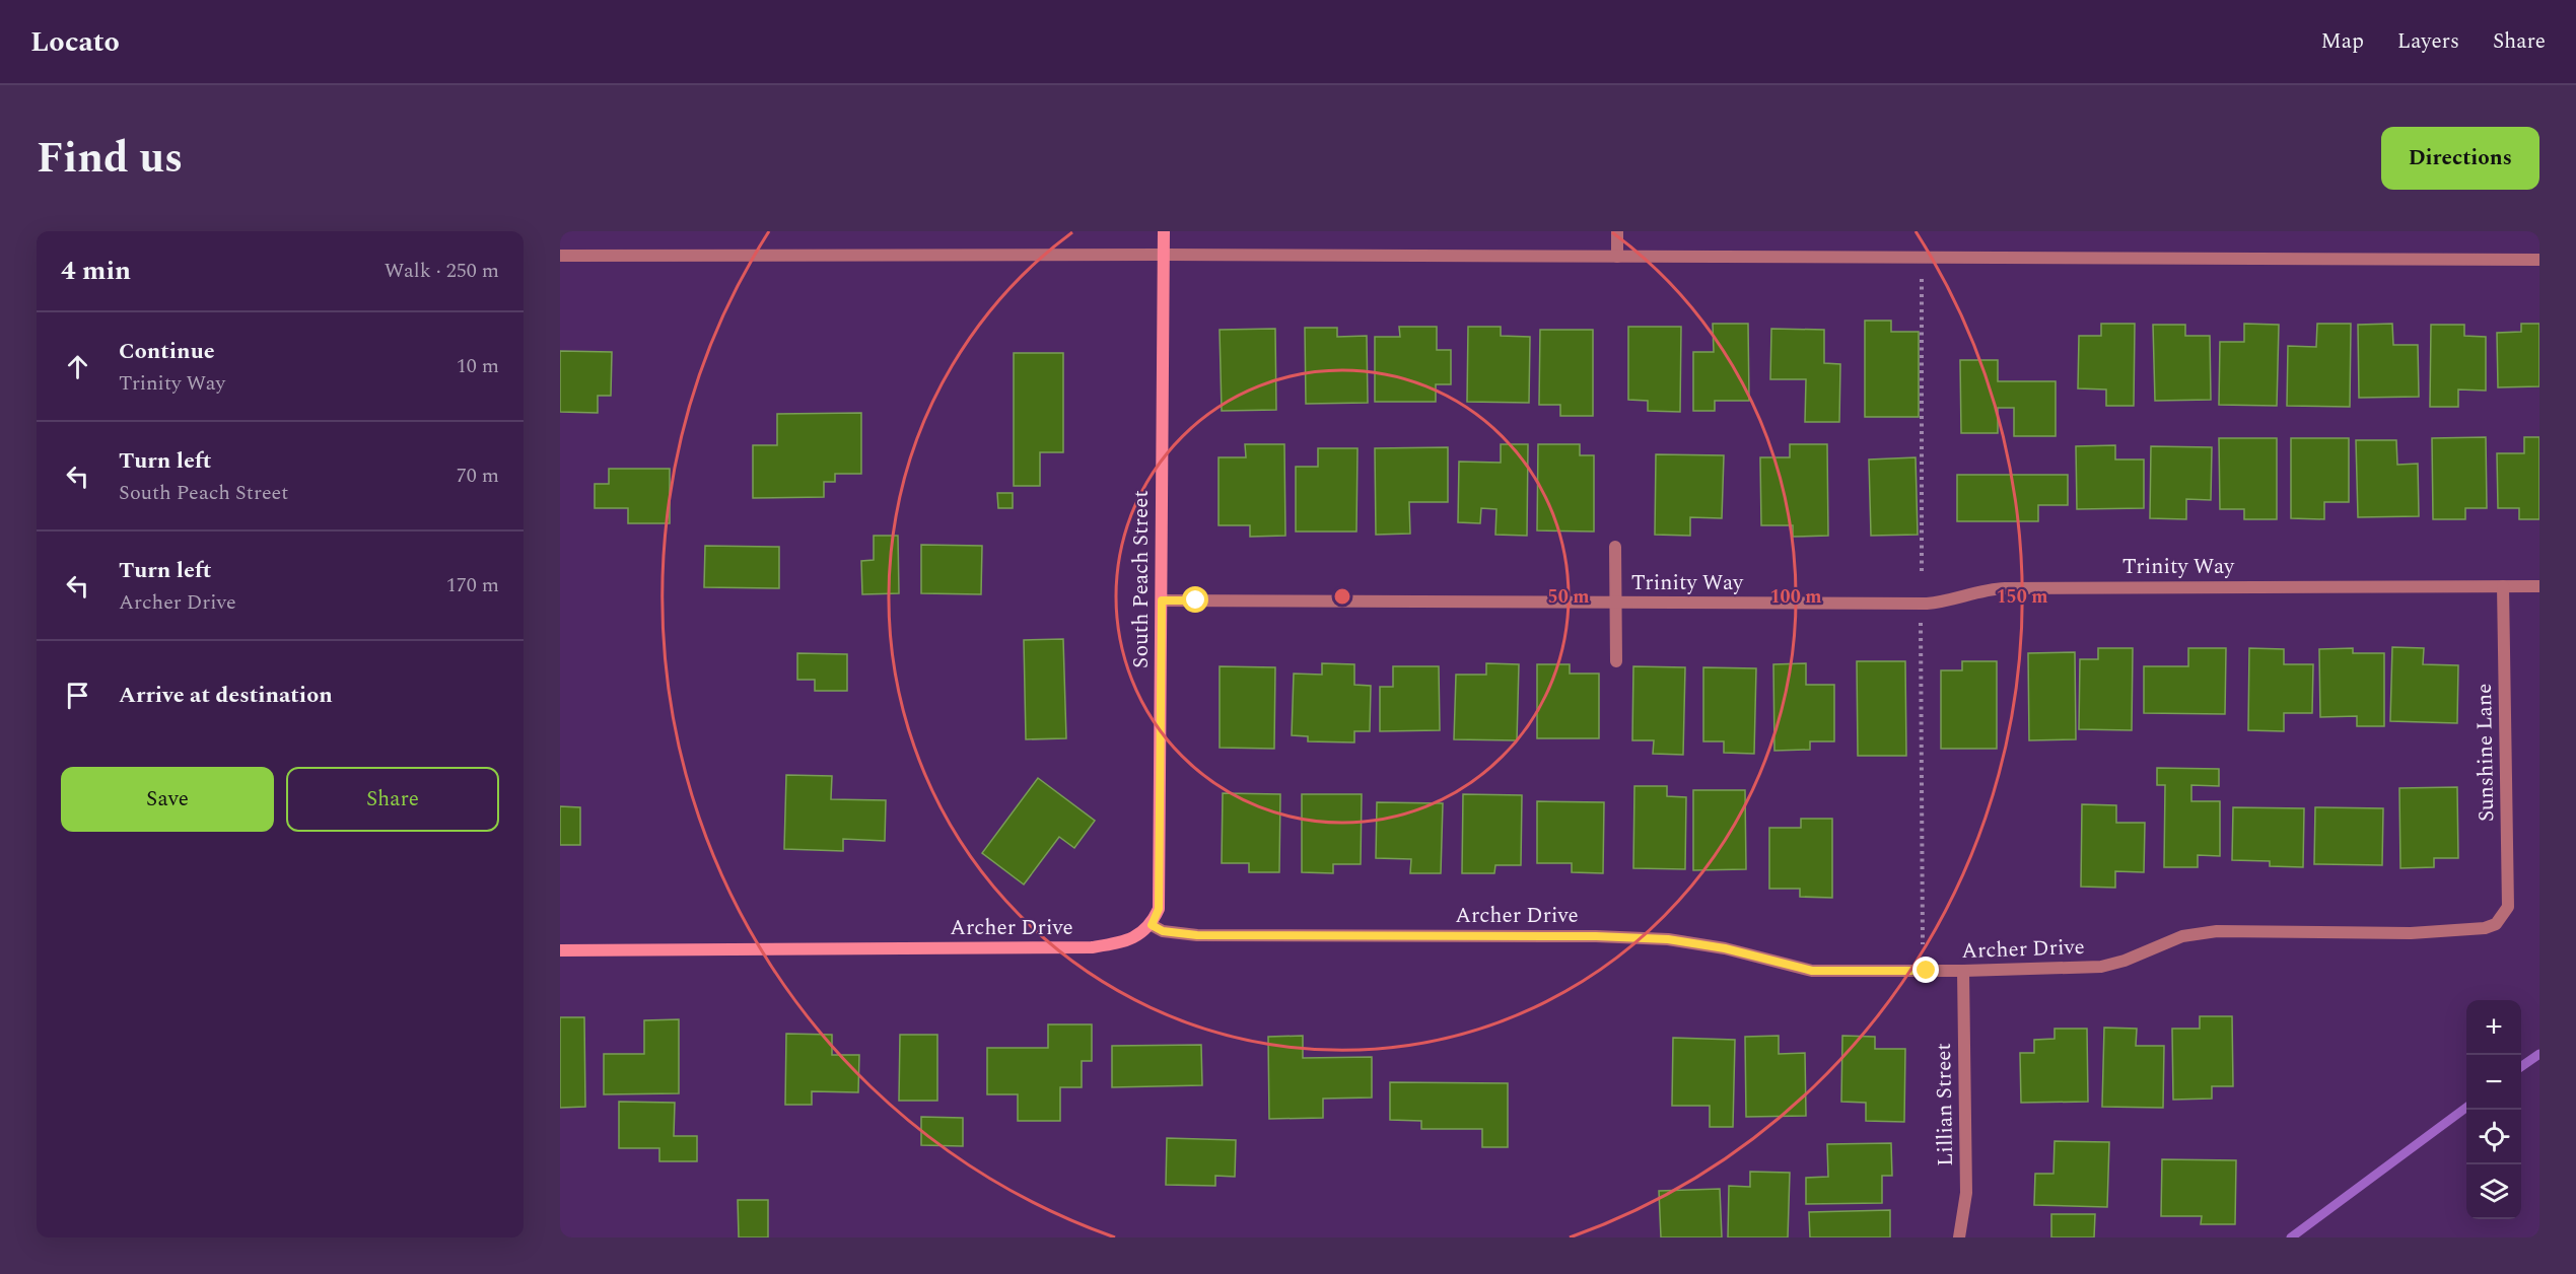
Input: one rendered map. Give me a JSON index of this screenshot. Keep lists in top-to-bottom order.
{
  "streets": {
    "street": [
      "Trinity Way",
      "South Peach Street",
      "Sunshine Lane",
      "Archer Drive",
      "Lillian Street"
    ]
  },
  "crossings": [
    ["Trinity Way", "South Peach Street"],
    ["Trinity Way", "Sunshine Lane"],
    ["South Peach Street", "Archer Drive"],
    ["Sunshine Lane", "Archer Drive"],
    ["Archer Drive", "Lillian Street"]
  ],
  "page": {
    "header": "Locato",
    "nav": ["Map", "Layers", "Share"],
    "title": "Find us",
    "buttons": [
      "Directions",
      ["Save", "Share"]
    ],
    "heading": ["4 min", "Walk · 250 m"],
    "list": [
      ["Continue", "Trinity Way", "10 m"],
      ["Turn left", "South Peach Street", "70 m"],
      ["Turn left", "Archer Drive", "170 m"],
      "Arrive at destination"
    ],
    "map_buttons": ["+", "−"]
  },
  "rings": ["50 m", "100 m", "150 m"]
}
